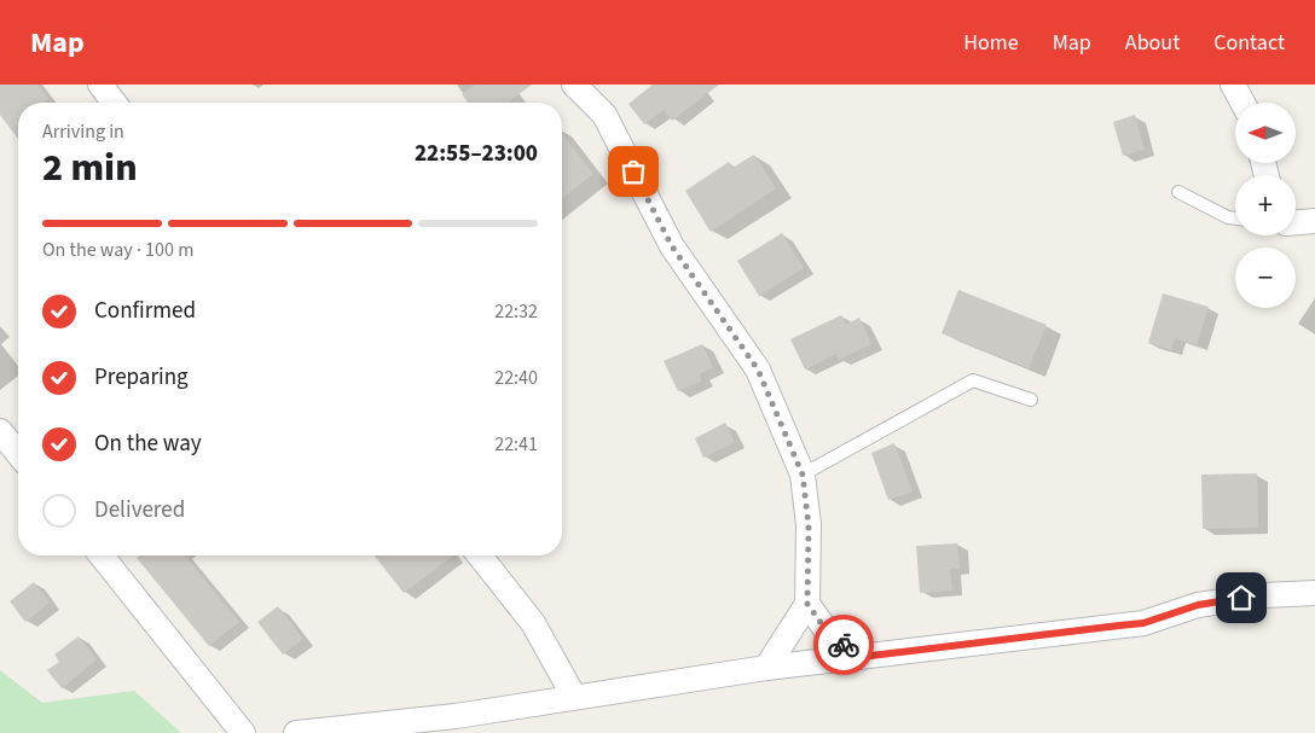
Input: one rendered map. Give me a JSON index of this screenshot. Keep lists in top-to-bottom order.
{
  "north": "left",
  "page": {
    "header": "Map",
    "nav": [
      "Home",
      "Map",
      "About",
      "Contact"
    ],
    "map_buttons": ["+", "−"],
    "heading": ["2 min", "Arriving in", "22:55–23:00"],
    "bar": "On the way · 100 m",
    "list": [
      ["Confirmed", "22:32"],
      ["Preparing", "22:40"],
      ["On the way", "22:41"],
      "Delivered"
    ]
  }
}
